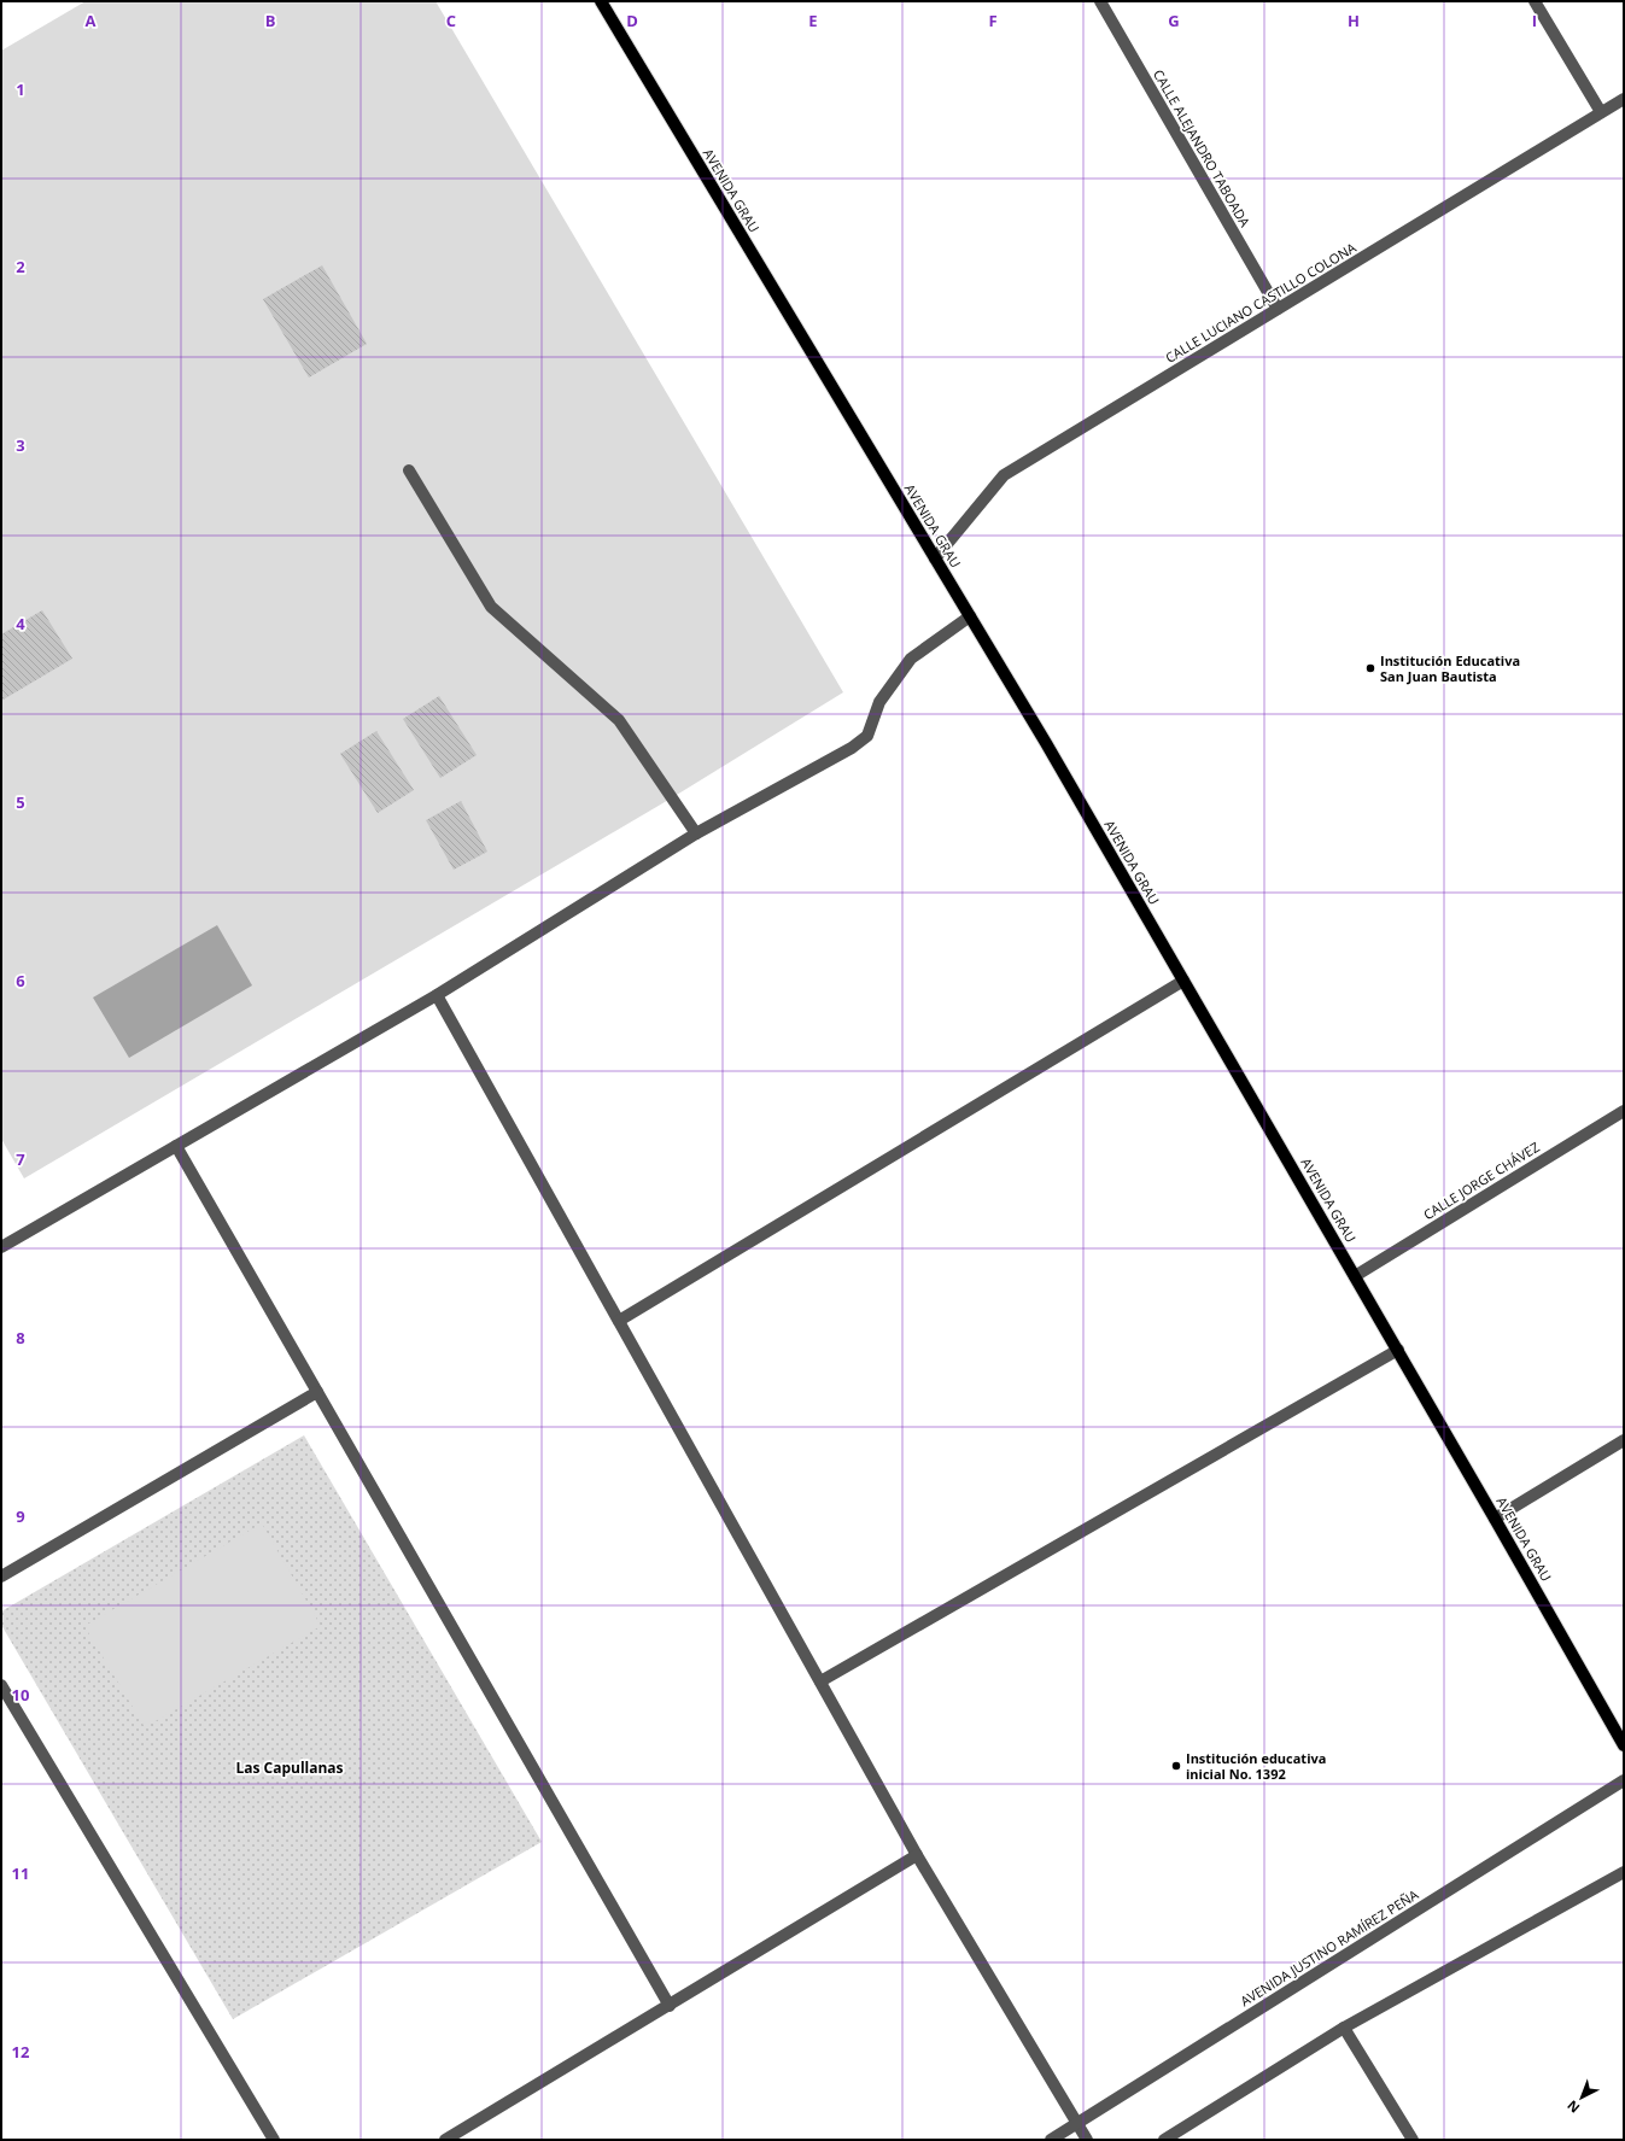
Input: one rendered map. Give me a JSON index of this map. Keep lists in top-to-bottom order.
{
  "streets": {
    "main road": ["AVENIDA GRAU"],
    "street": [
      "CALLE ALEJANDRO TABOADA",
      "CALLE LUCIANO CASTILLO COLONA",
      "CALLE JORGE CHÁVEZ",
      "AVENIDA JUSTINO RAMÍREZ PEÑA"
    ]
  },
  "crossings": [
    ["CALLE ALEJANDRO TABOADA", "CALLE LUCIANO CASTILLO COLONA"],
    ["AVENIDA GRAU", "CALLE LUCIANO CASTILLO COLONA"],
    ["AVENIDA GRAU", "CALLE JORGE CHÁVEZ"]
  ],
  "districts": ["Las Capullanas"],
  "places": ["Institución Educativa San Juan Bautista", "Institución educativa inicial No. 1392"],
  "north": "bottom left",
  "grid": {
    "columns": [
      "A",
      "B",
      "C",
      "D",
      "E",
      "F",
      "G",
      "H",
      "I"
    ],
    "rows": [
      "1",
      "2",
      "3",
      "4",
      "5",
      "6",
      "7",
      "8",
      "9",
      "10",
      "11",
      "12"
    ]
  }
}
